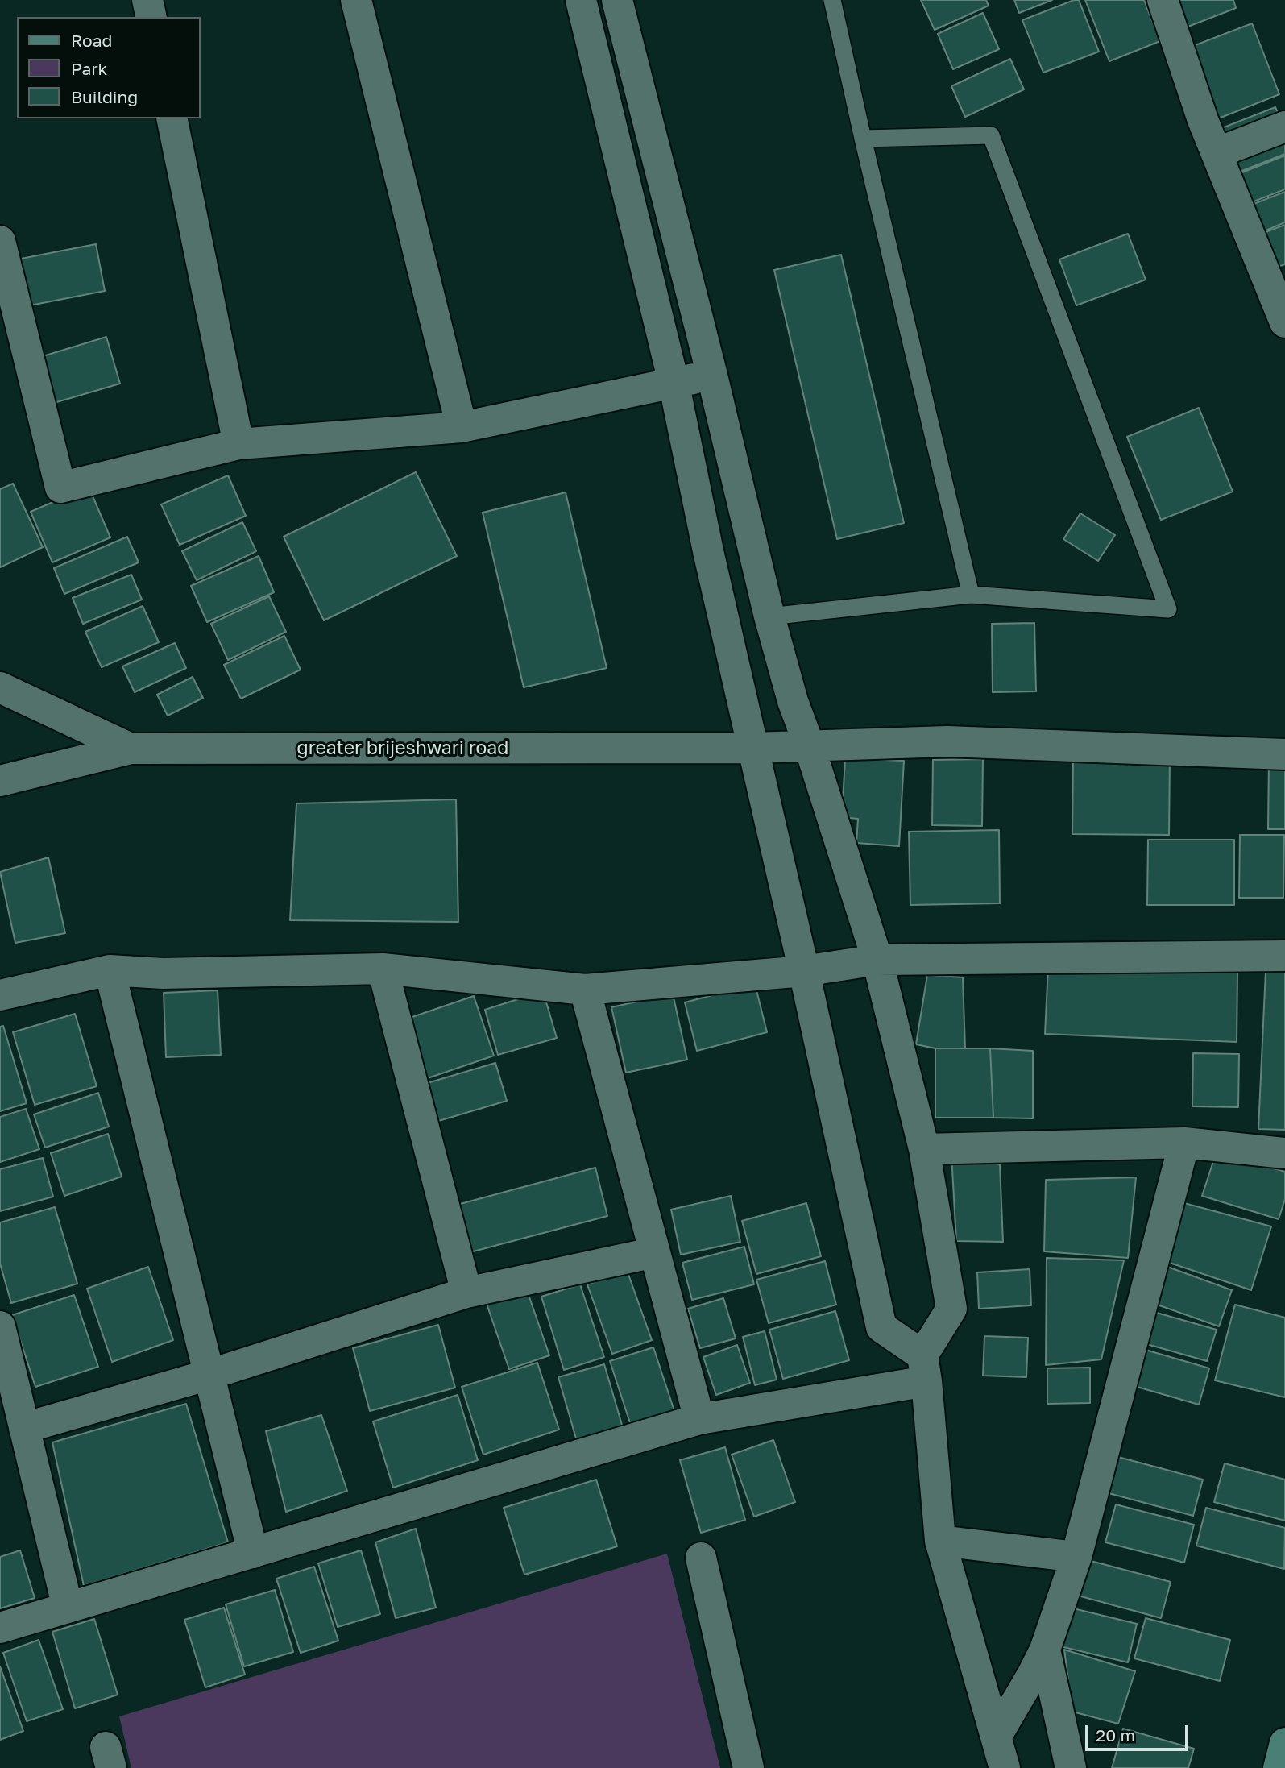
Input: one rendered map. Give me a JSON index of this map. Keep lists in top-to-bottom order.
{
  "streets": {
    "street": ["greater brijeshwari road"]
  },
  "legend": ["Road", "Park", "Building"],
  "scale_bar": "20 m"
}
